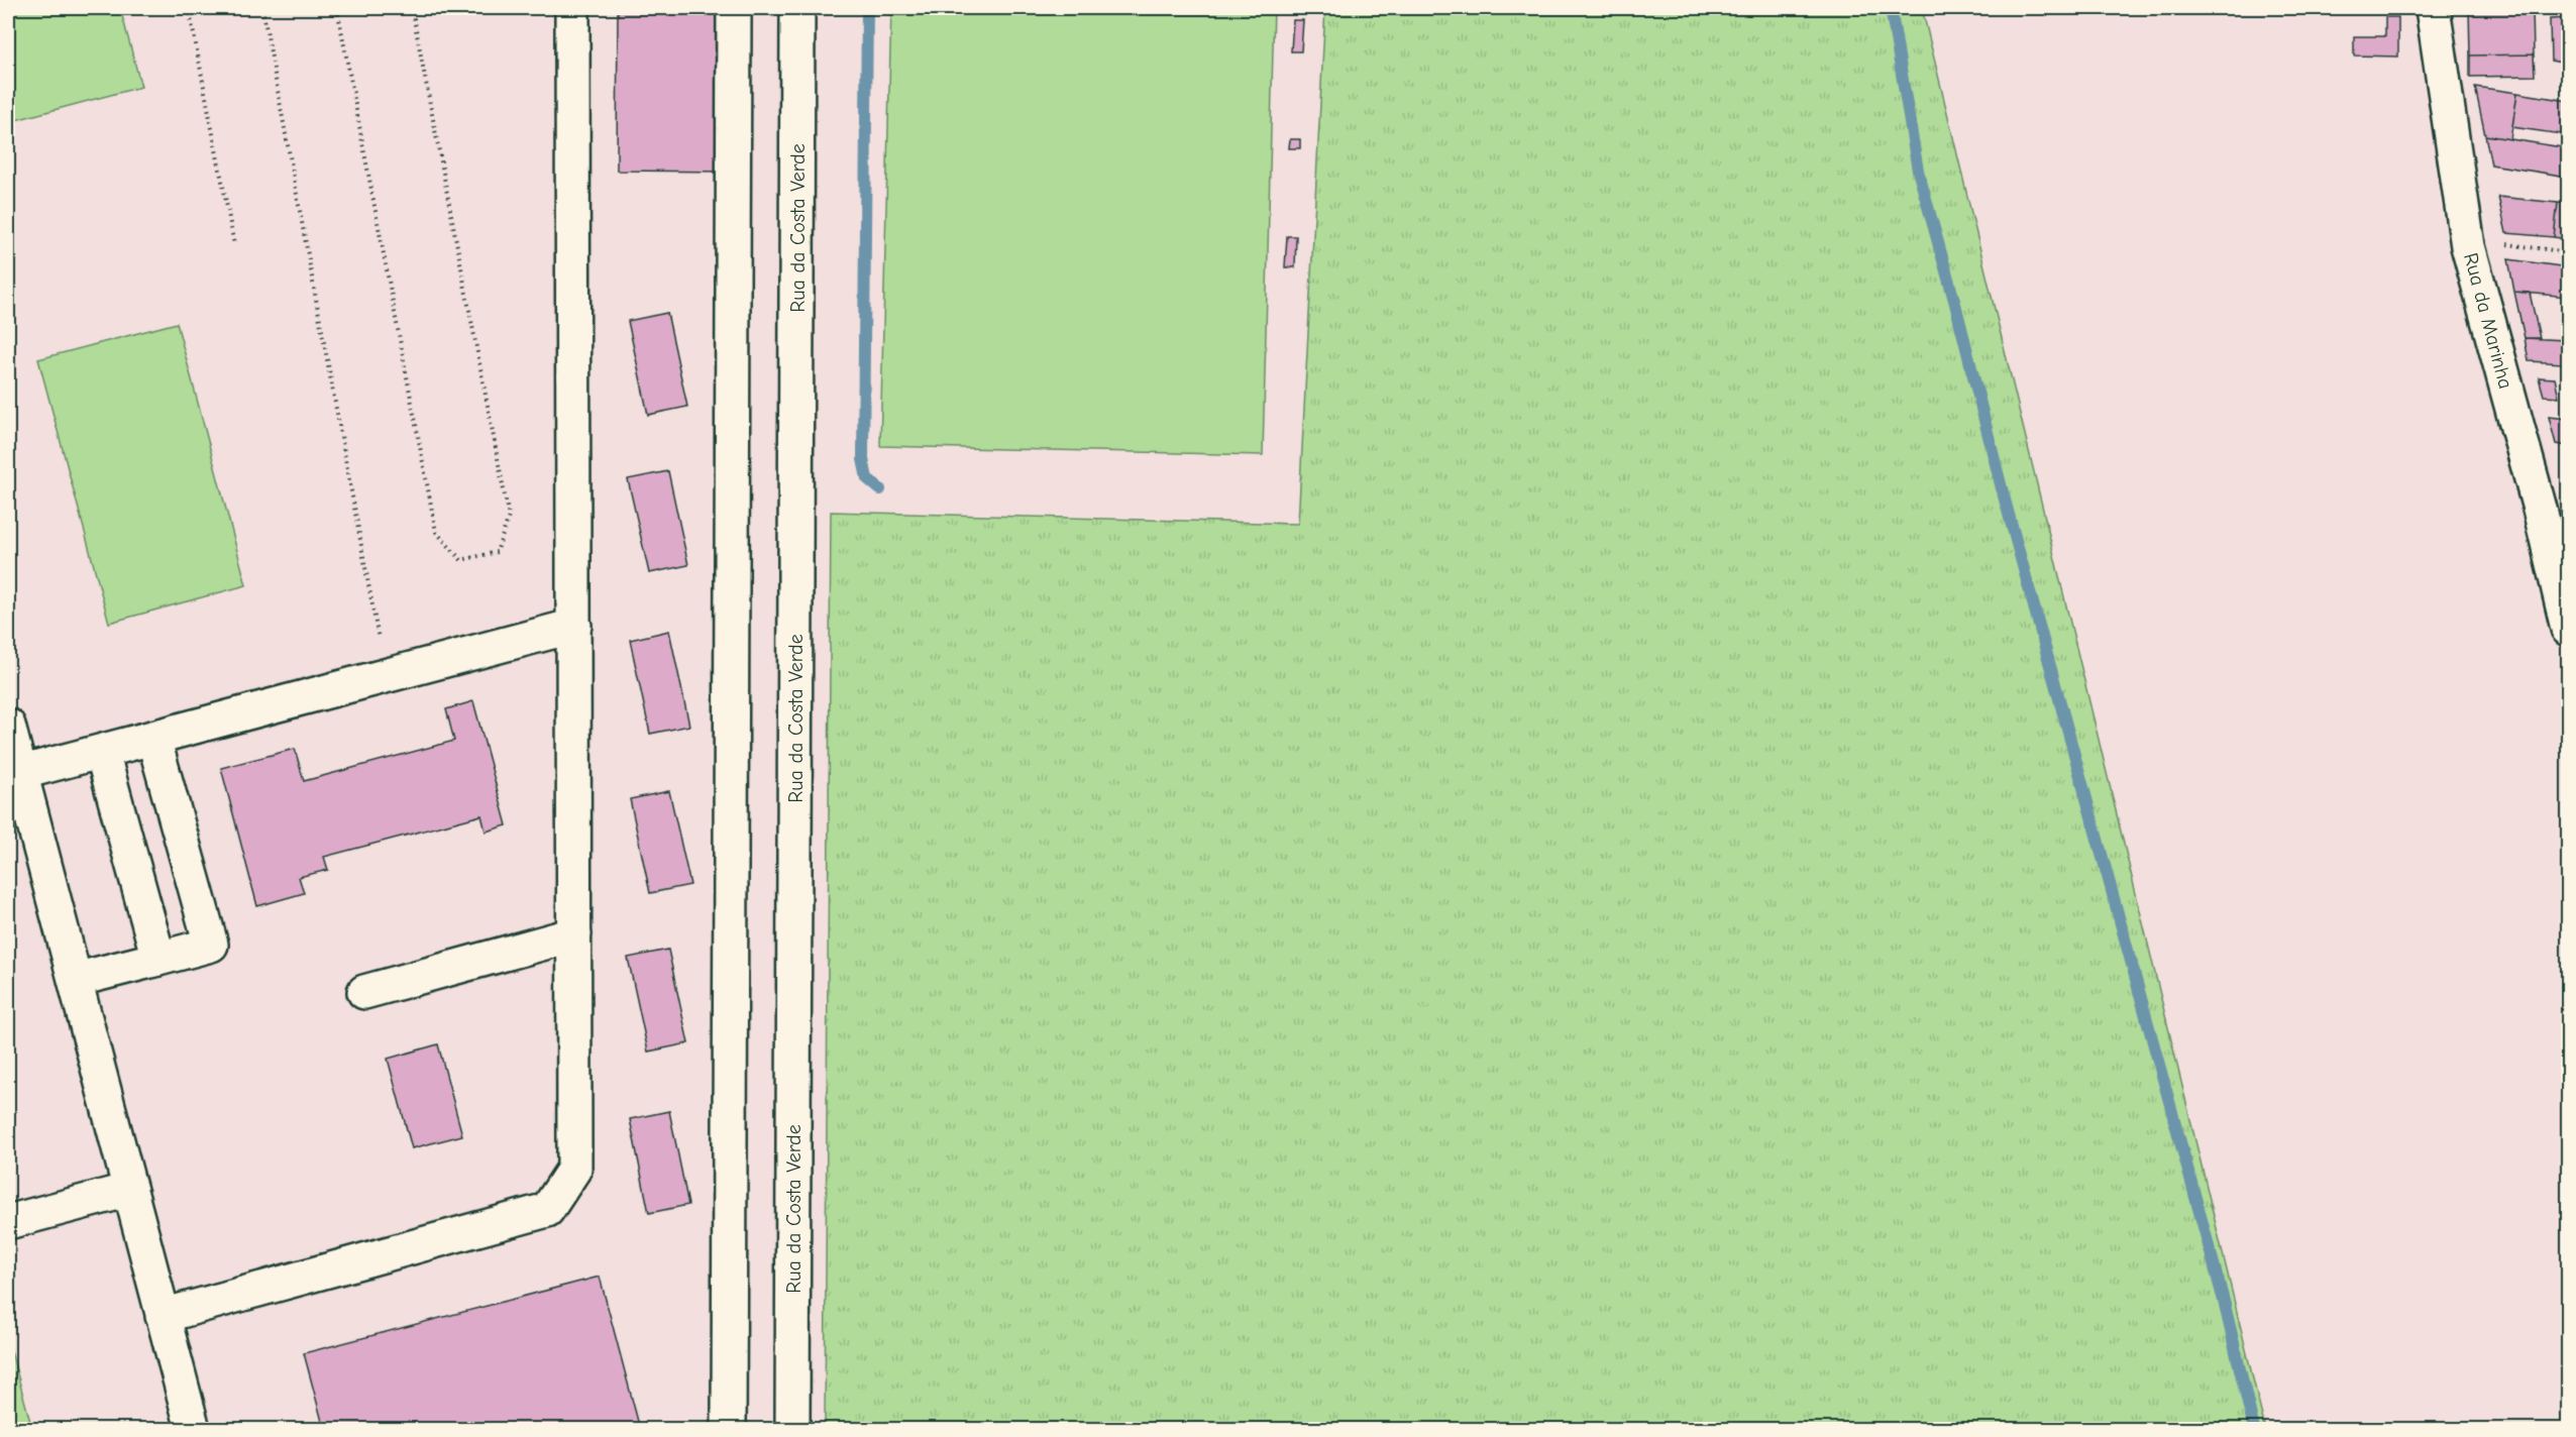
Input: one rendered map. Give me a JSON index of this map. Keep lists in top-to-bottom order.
{
  "streets": {
    "street": ["Rua da Costa Verde", "Rua da Marinha"]
  }
}
